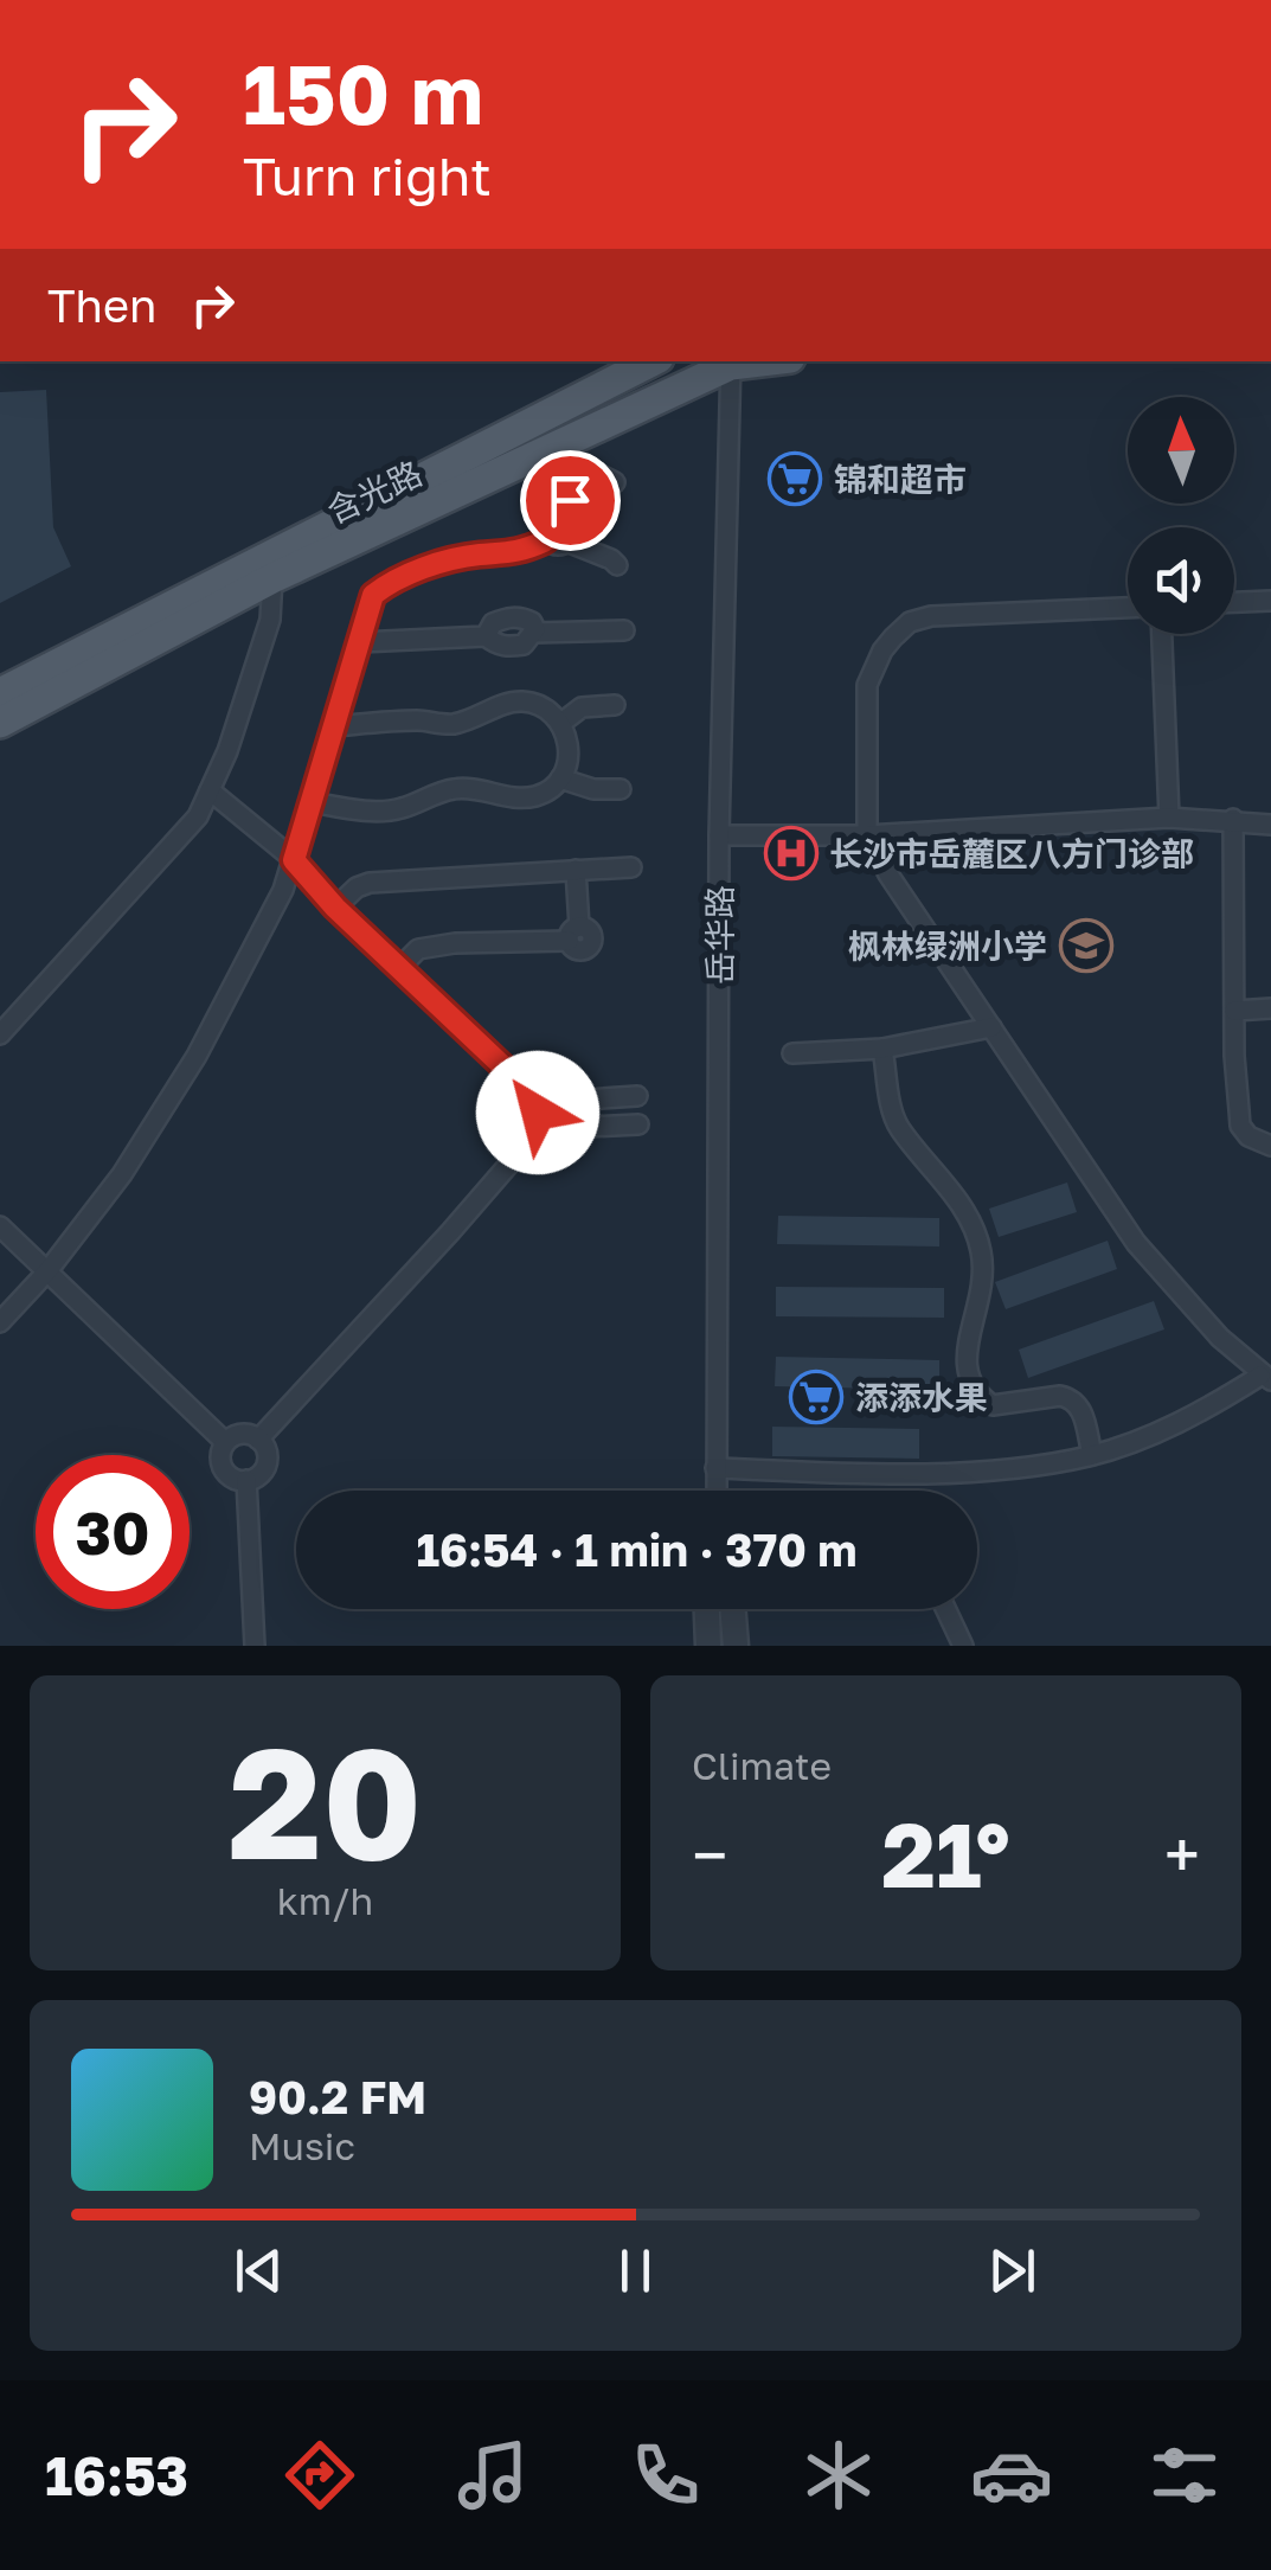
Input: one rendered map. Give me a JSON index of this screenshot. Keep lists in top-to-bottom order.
{
  "streets": {
    "main road": ["含光路"],
    "street": ["岳华路"]
  },
  "crossings": [
    ["含光路", "岳华路"]
  ],
  "places": {
    "supermarket": ["锦和超市", "添添水果"],
    "hospital": ["长沙市岳麓区八方门诊部"],
    "school or university": ["枫林绿洲小学"]
  },
  "north": "top",
  "page": {
    "turn": ["150 m", "Turn right"],
    "then": "Then",
    "limit": "30",
    "trip": "16:54 · 1 min · 370 m",
    "tile": [
      ["20", "km/h"],
      "Climate"
    ],
    "heat": ["−", "21°", "+"],
    "song": ["90.2 FM", "Music"],
    "tabs": "16:53"
  }
}
